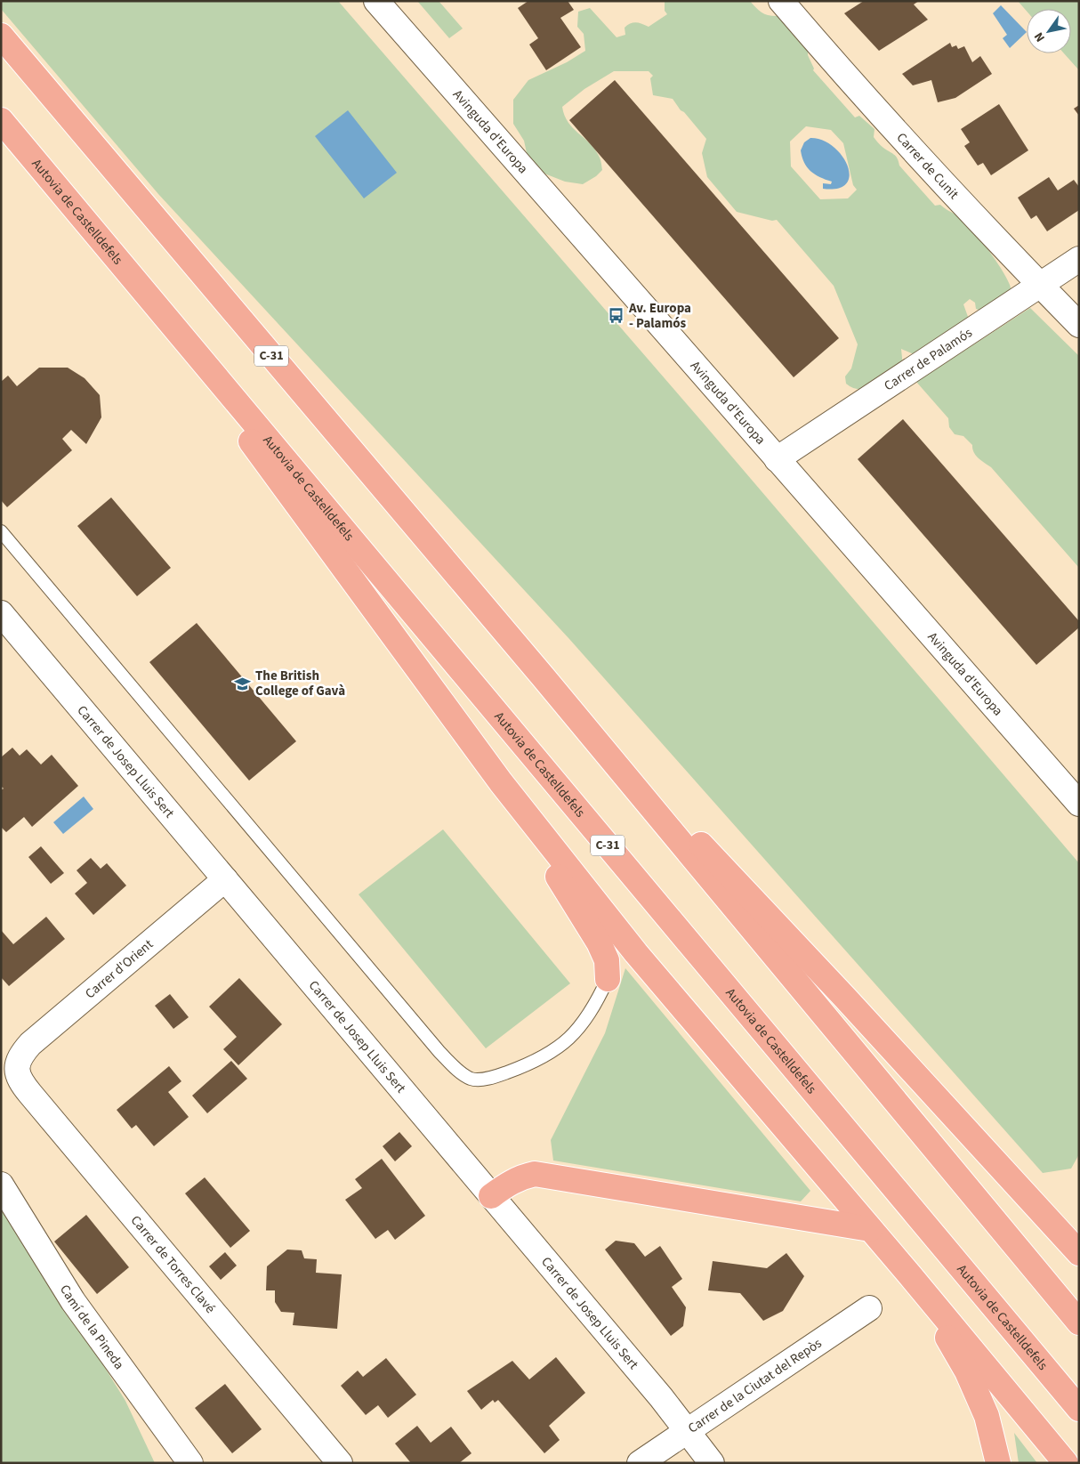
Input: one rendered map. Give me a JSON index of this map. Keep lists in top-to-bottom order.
{
  "streets": {
    "highway": ["Autovia de Castelldefels", "C-31"],
    "street": [
      "Avinguda d'Europa",
      "Carrer de Cunit",
      "Carrer de Palamós",
      "Carrer de Josep Lluis Sert",
      "Carrer d'Orient",
      "Carrer de Torres Clavé",
      "Camí de la Pineda",
      "Carrer de la Ciutat del Repòs"
    ]
  },
  "crossings": [
    ["Avinguda d'Europa", "Carrer de Palamós"],
    ["Carrer de Cunit", "Carrer de Palamós"],
    ["Carrer de Josep Lluis Sert", "Carrer d'Orient"],
    ["Carrer de Josep Lluis Sert", "Carrer de la Ciutat del Repòs"],
    ["Carrer d'Orient", "Carrer de Torres Clavé"]
  ],
  "places": {
    "bus stop": ["Av. Europa - Palamós"],
    "school or university": ["The British College of Gavà"]
  },
  "north": "bottom left"
}
